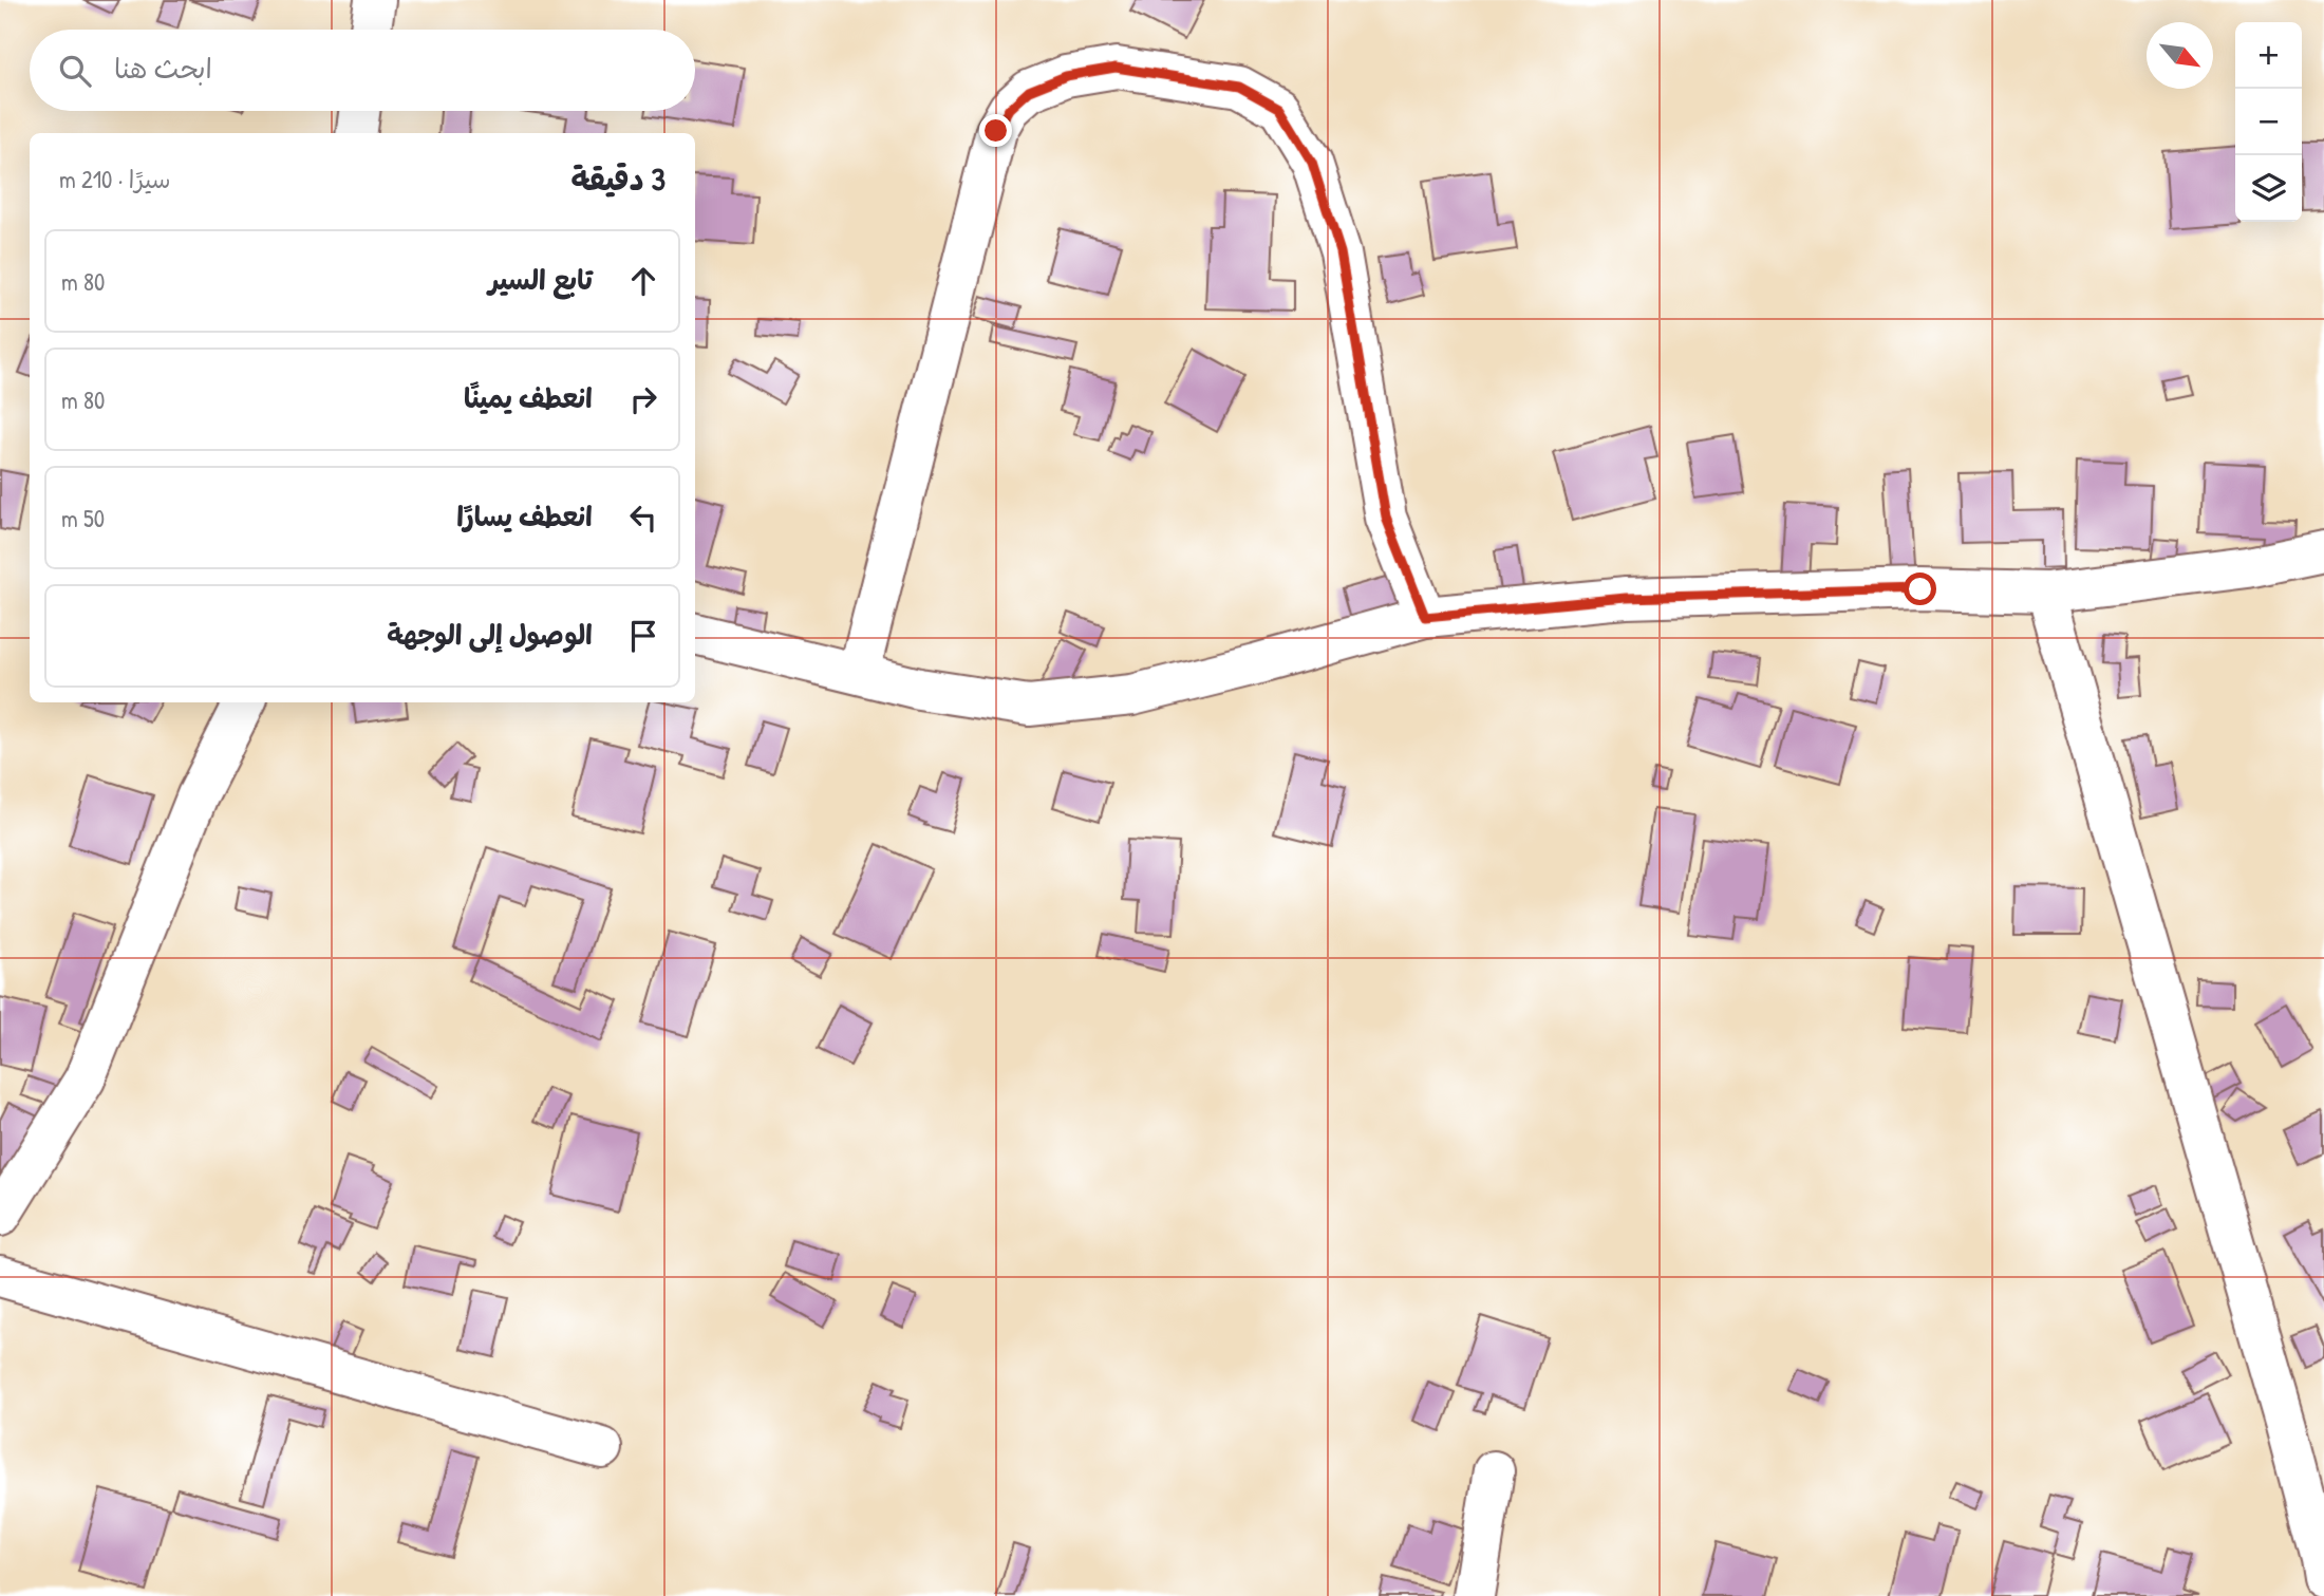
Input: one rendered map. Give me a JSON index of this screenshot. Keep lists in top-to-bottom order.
{
  "north": "bottom right",
  "page": {
    "map_buttons": ["+", "−"],
    "search": "ابحث هنا",
    "heading": ["3 دقيقة", "سيرًا · 210 m"],
    "list": [
      ["تابع السير", "80 m"],
      ["انعطف يمينًا", "80 m"],
      ["انعطف يسارًا", "50 m"],
      "الوصول إلى الوجهة"
    ]
  }
}
